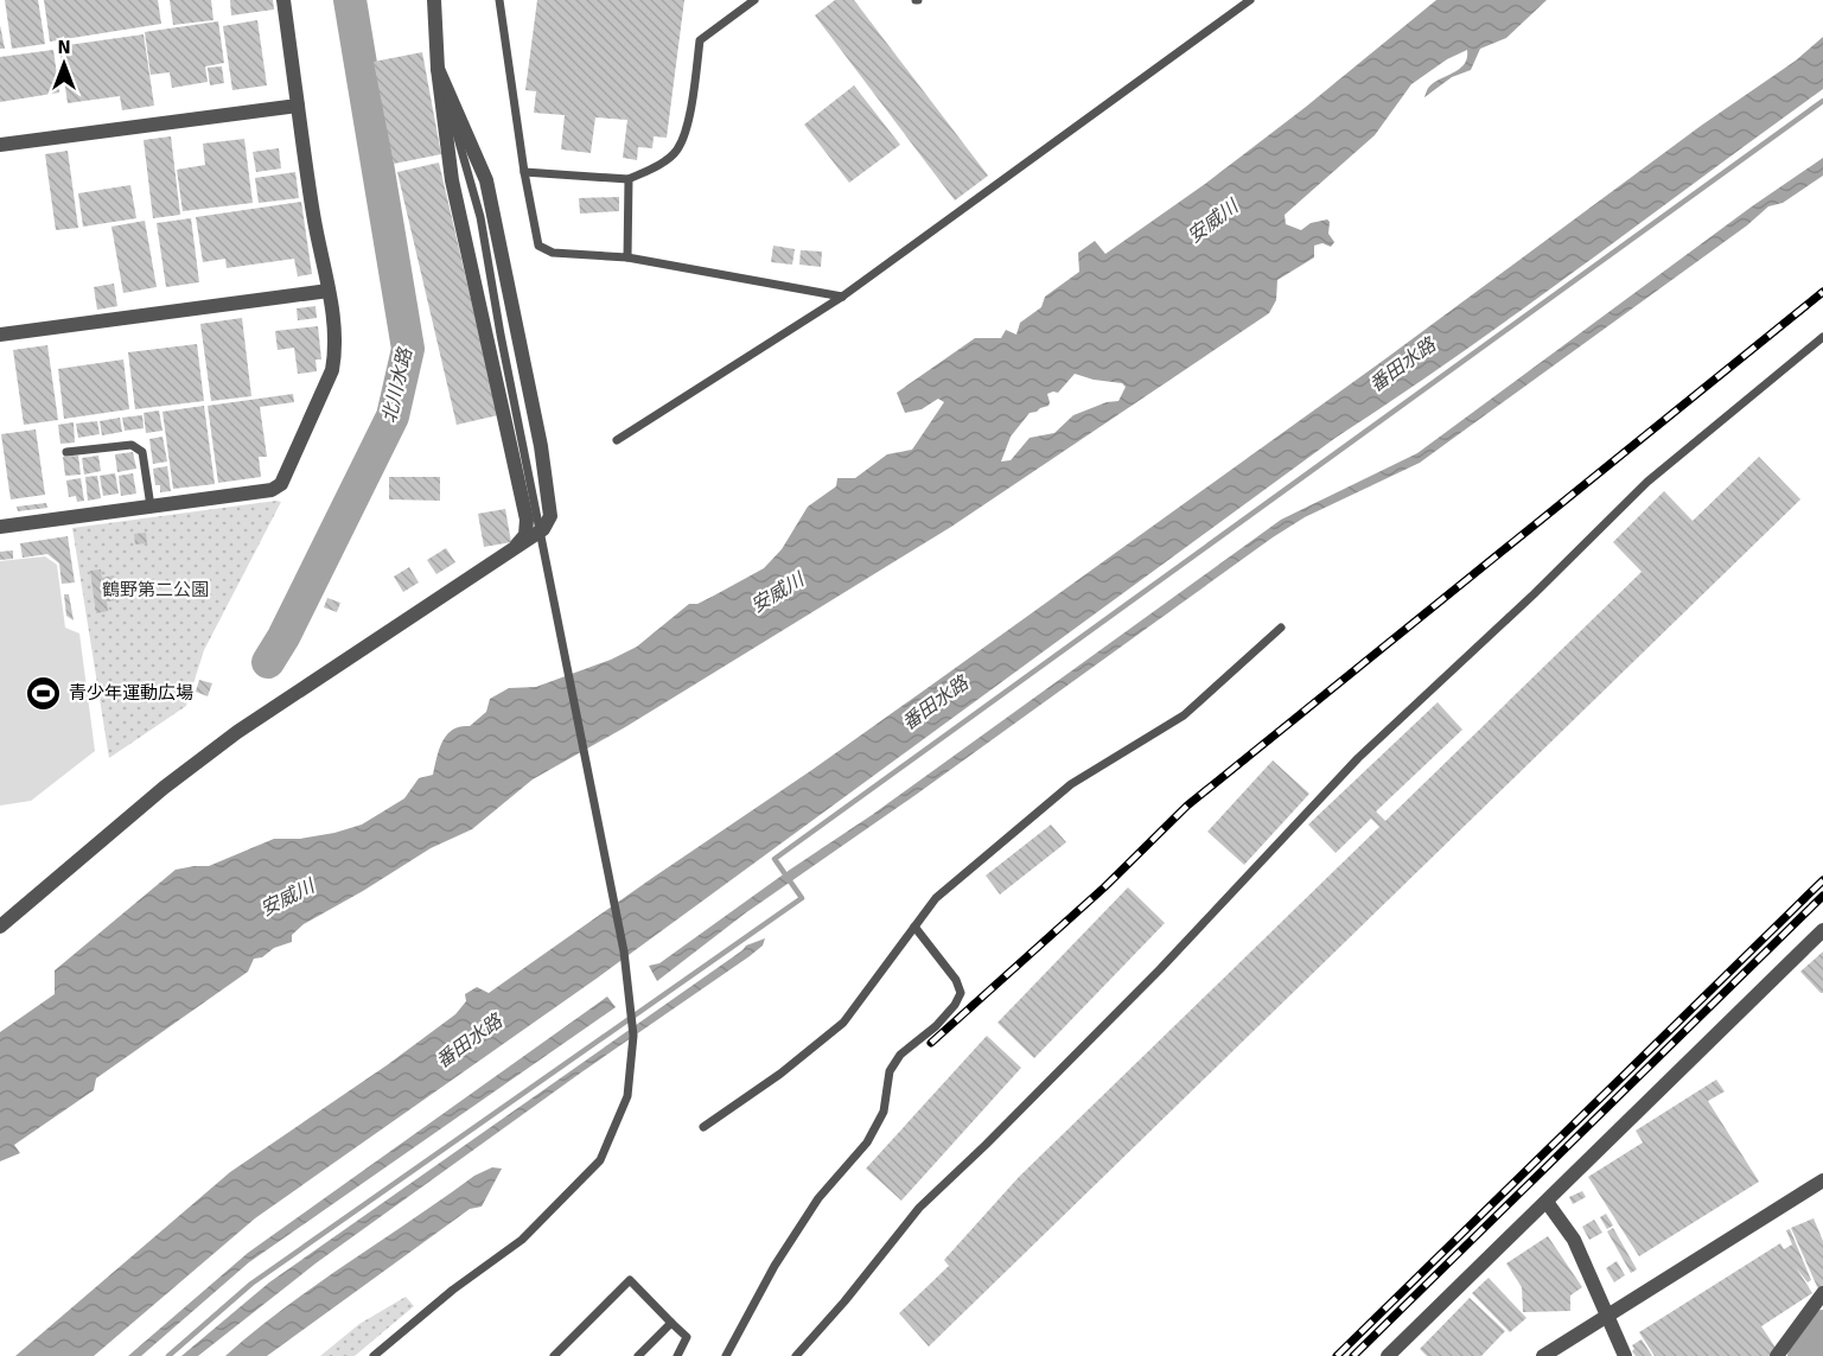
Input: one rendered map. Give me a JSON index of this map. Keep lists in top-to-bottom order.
{
  "water": ["安威川", "番田水路", "北川水路"],
  "parks": ["鶴野第二公園"],
  "places": {
    "sports": ["青少年運動広場"]
  },
  "north": "top"
}
